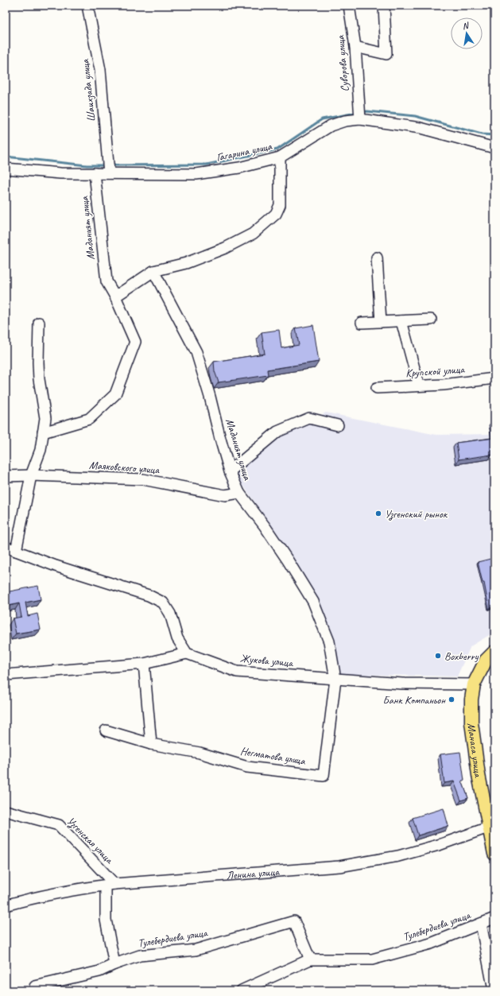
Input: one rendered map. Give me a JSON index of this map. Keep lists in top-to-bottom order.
{
  "streets": {
    "main road": ["Манаса улица"],
    "street": [
      "Суворова улица",
      "Шаихзада улица",
      "Гагарина улица",
      "Маданият улица",
      "Крупской улица",
      "Маяковского улица",
      "Жукова улица",
      "Негматова улица",
      "Узгенская улица",
      "Ленина улица",
      "Тулебердиева улица"
    ]
  },
  "crossings": [
    ["Суворова улица", "Гагарина улица"],
    ["Шаихзада улица", "Гагарина улица"],
    ["Гагарина улица", "Маданият улица"],
    ["Маданият улица", "Маяковского улица"],
    ["Маданият улица", "Жукова улица"],
    ["Маданият улица", "Негматова улица"],
    ["Жукова улица", "Манаса улица"],
    ["Жукова улица", "Негматова улица"],
    ["Манаса улица", "Ленина улица"],
    ["Узгенская улица", "Ленина улица"]
  ],
  "places": ["Узгенский рынок", "Boxberry", "Банк Компаньон"],
  "north": "top"
}
